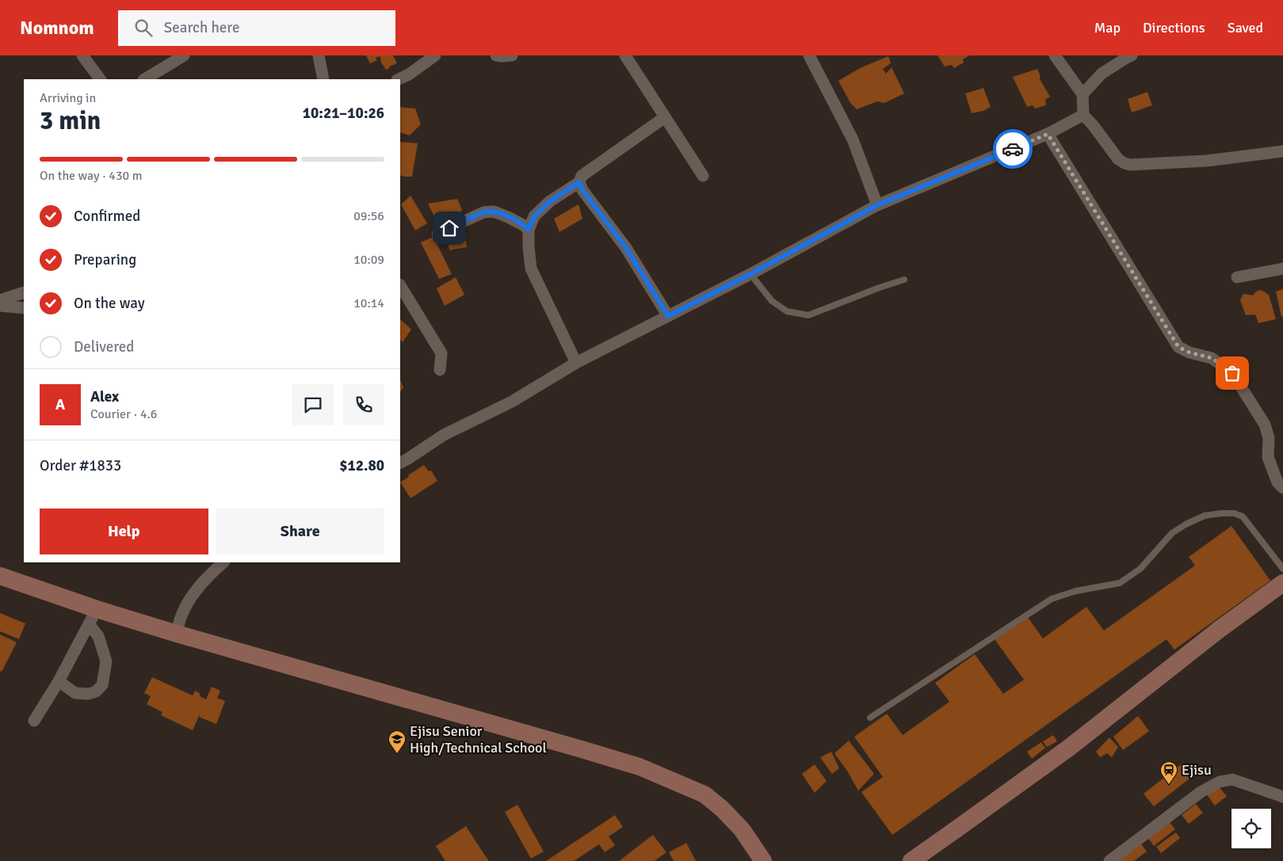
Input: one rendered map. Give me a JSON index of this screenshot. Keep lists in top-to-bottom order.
{
  "places": {
    "school or university": ["Ejisu Senior High/Technical School"],
    "station": ["Ejisu"]
  },
  "page": {
    "header": "Nomnom",
    "search": "Search here",
    "nav": ["Map", "Directions", "Saved"],
    "heading": ["3 min", "Arriving in", "10:21–10:26"],
    "panel": [
      "Alex",
      "Courier · 4.6",
      "Order #1833",
      "$12.80"
    ],
    "bar": "On the way · 430 m",
    "list": [
      ["Confirmed", "09:56"],
      ["Preparing", "10:09"],
      ["On the way", "10:14"],
      "Delivered"
    ],
    "round": "A",
    "buttons": ["Help", "Share"]
  }
}
